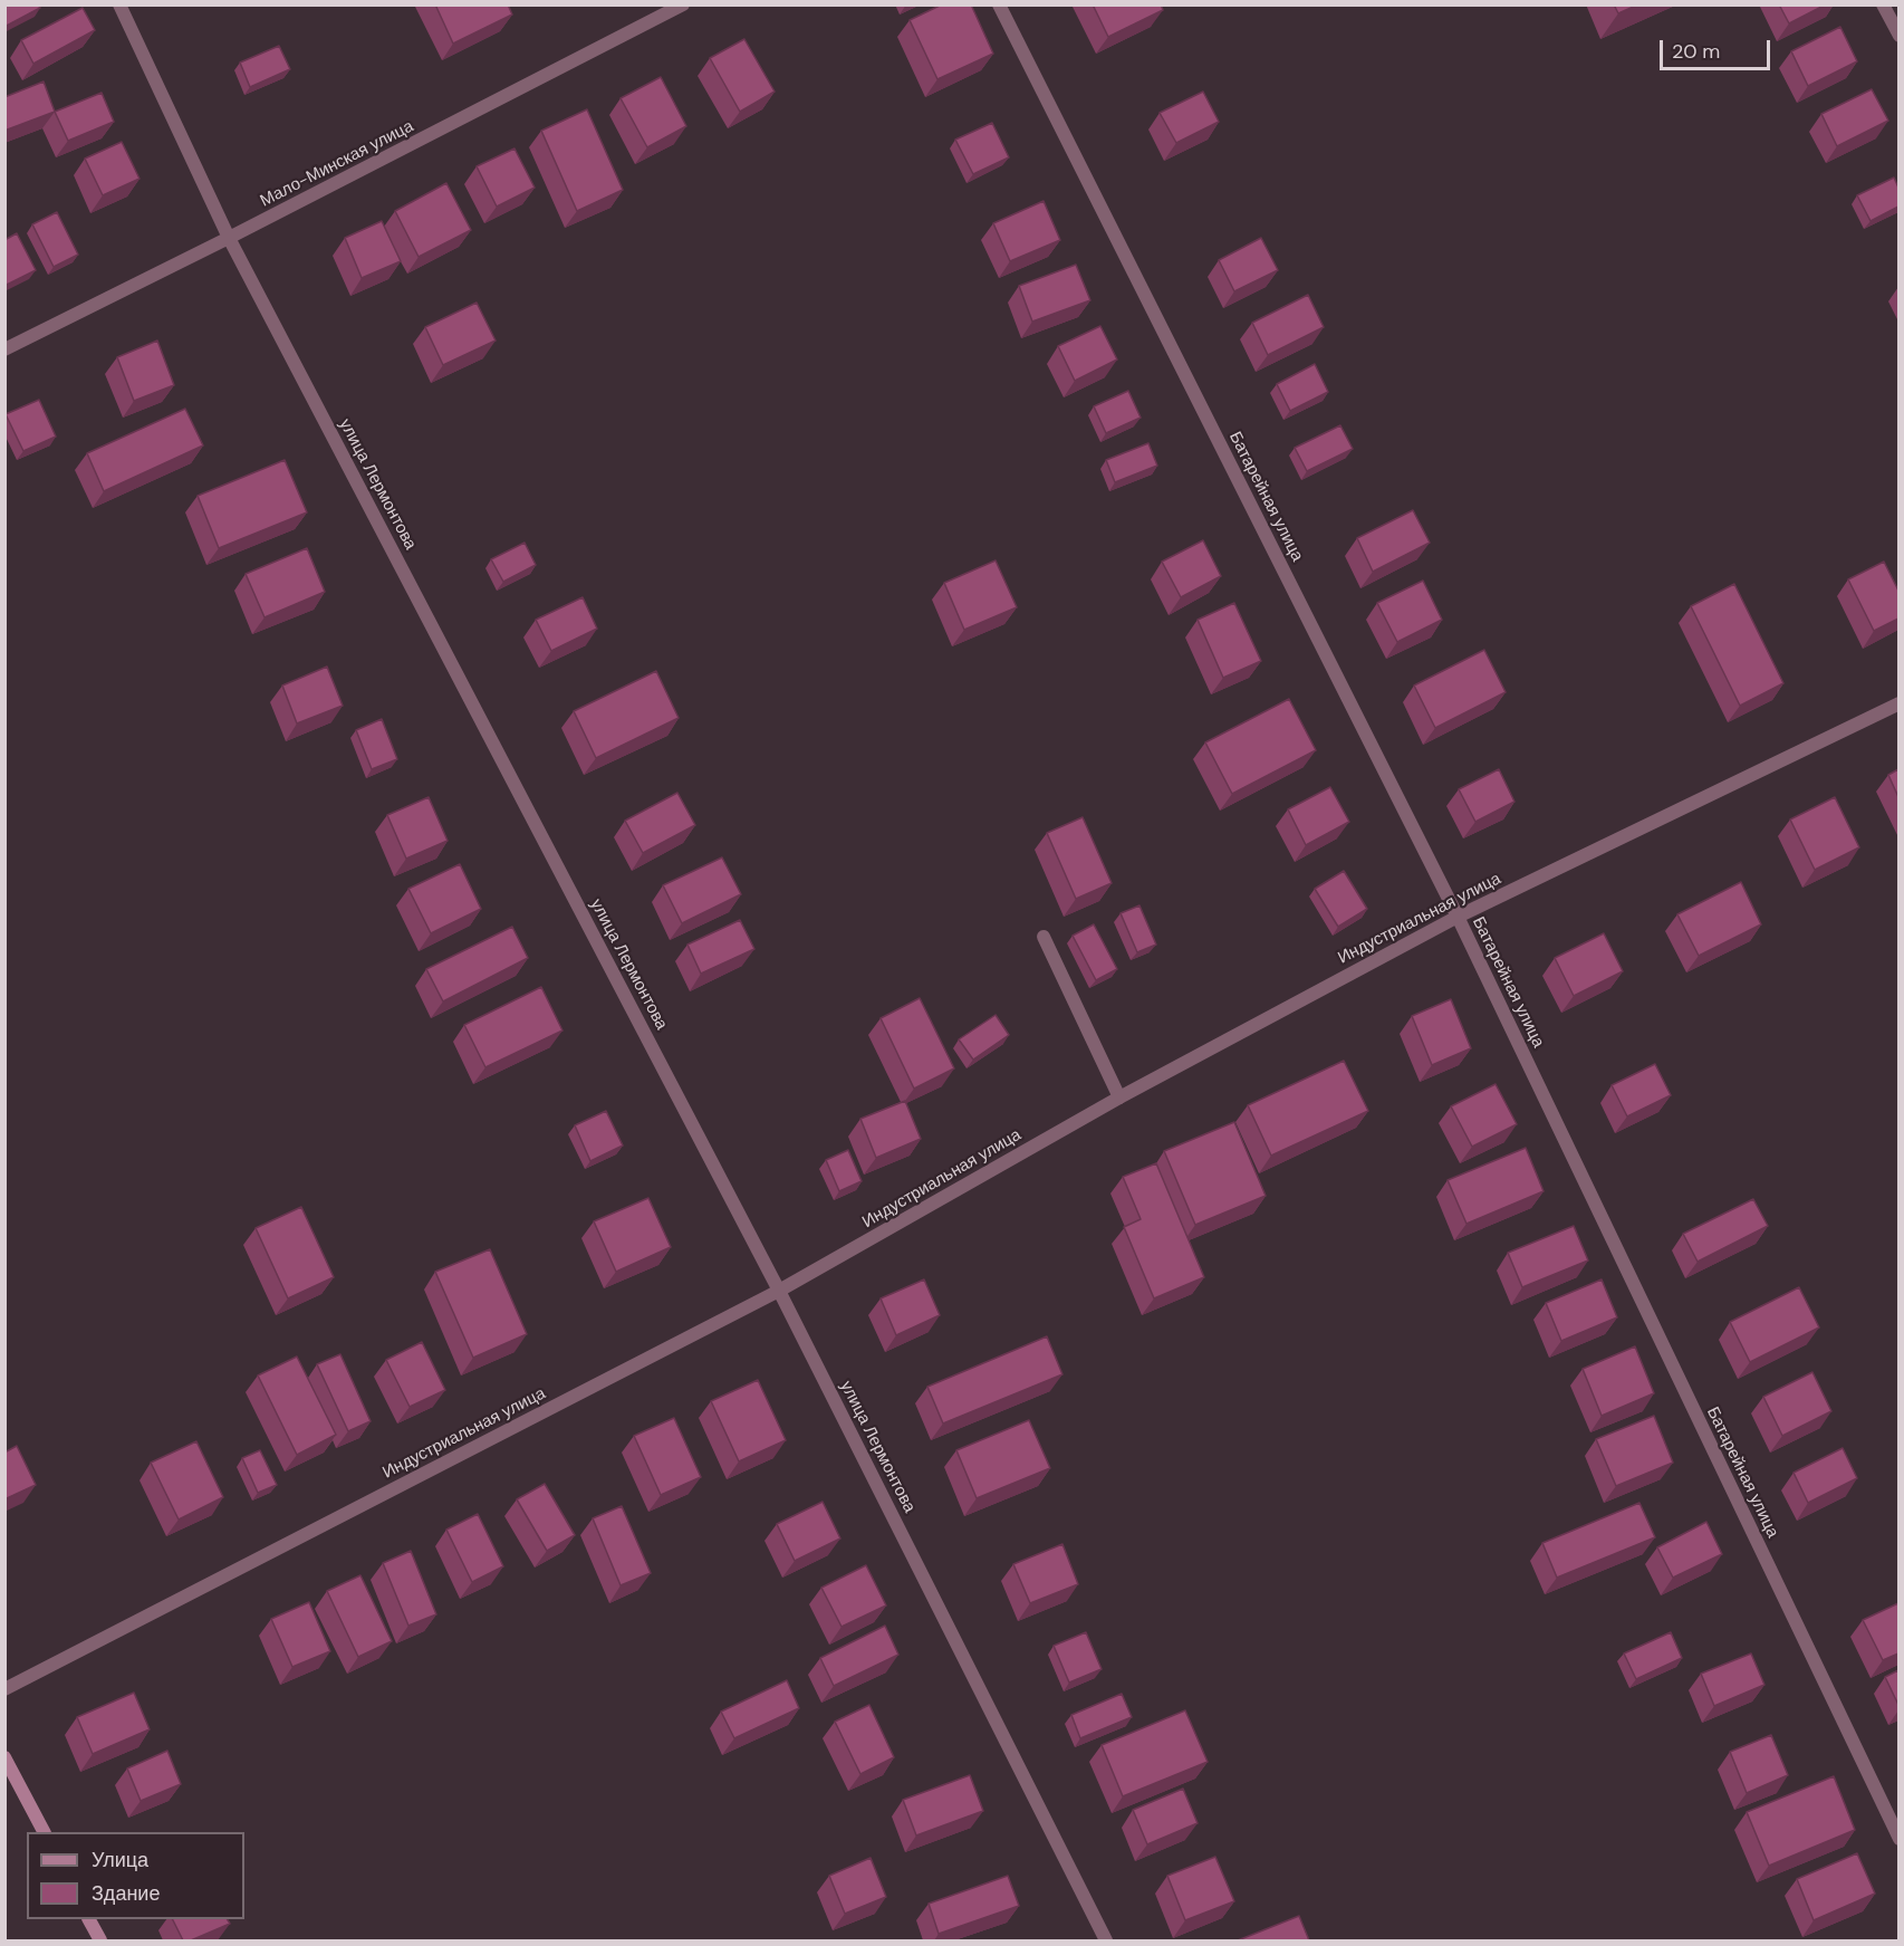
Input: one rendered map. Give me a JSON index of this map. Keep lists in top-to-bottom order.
{
  "streets": {
    "street": [
      "Мало-Минская улица",
      "улица Лермонтова",
      "Батарейная улица",
      "Индустриальная улица"
    ]
  },
  "crossings": [
    ["Мало-Минская улица", "улица Лермонтова"],
    ["улица Лермонтова", "Индустриальная улица"],
    ["Батарейная улица", "Индустриальная улица"]
  ],
  "legend": ["Улица", "Здание"],
  "scale_bar": "20 m"
}
